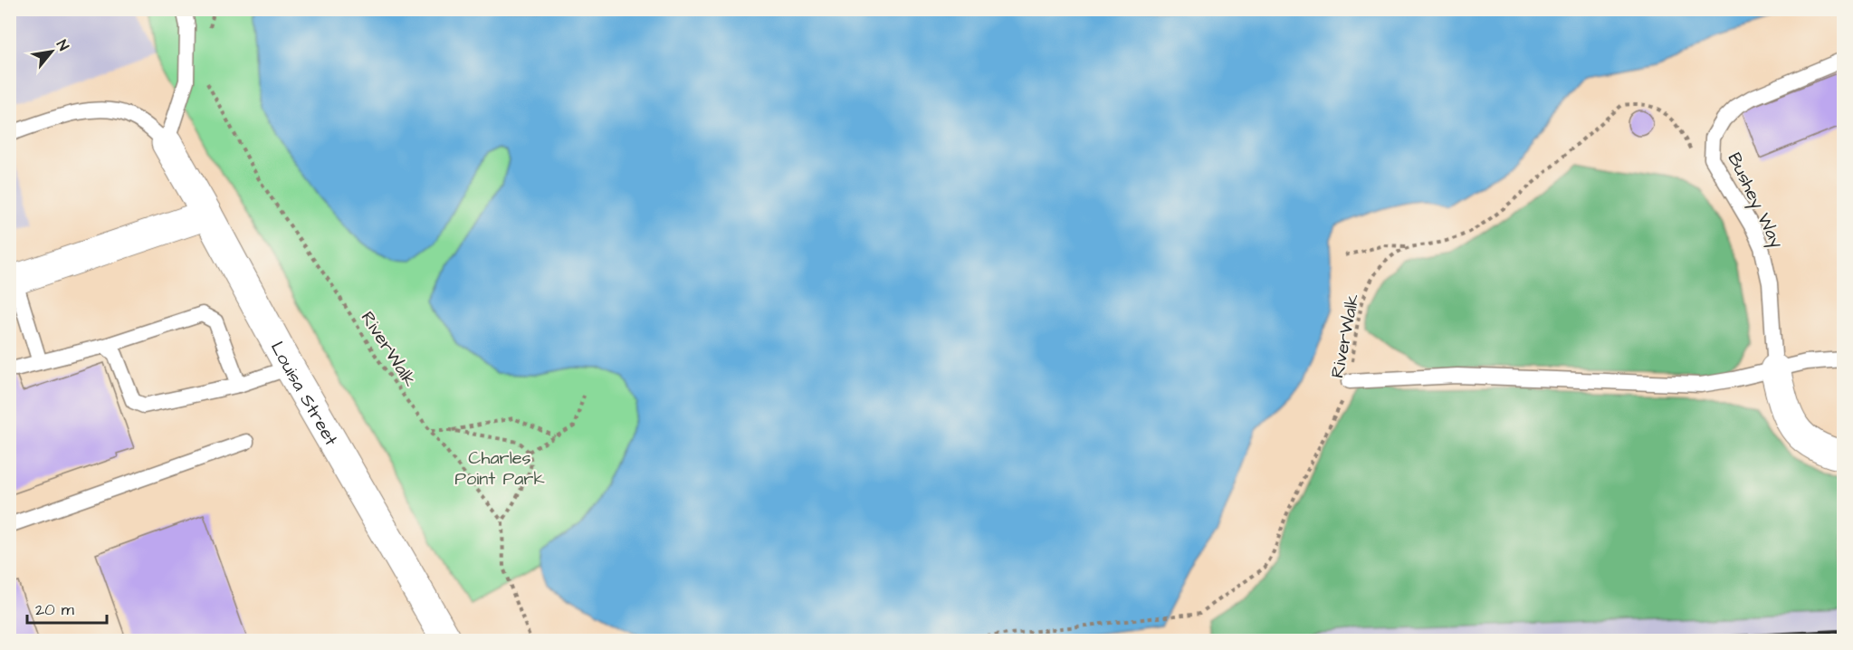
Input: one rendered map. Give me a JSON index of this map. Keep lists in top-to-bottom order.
{
  "streets": {
    "street": ["Louisa Street"],
    "lane": ["Bushey Way"],
    "path": ["RiverWalk"]
  },
  "parks": ["Charles Point Park"],
  "scale_bar": "20 m",
  "north": "top right"
}
